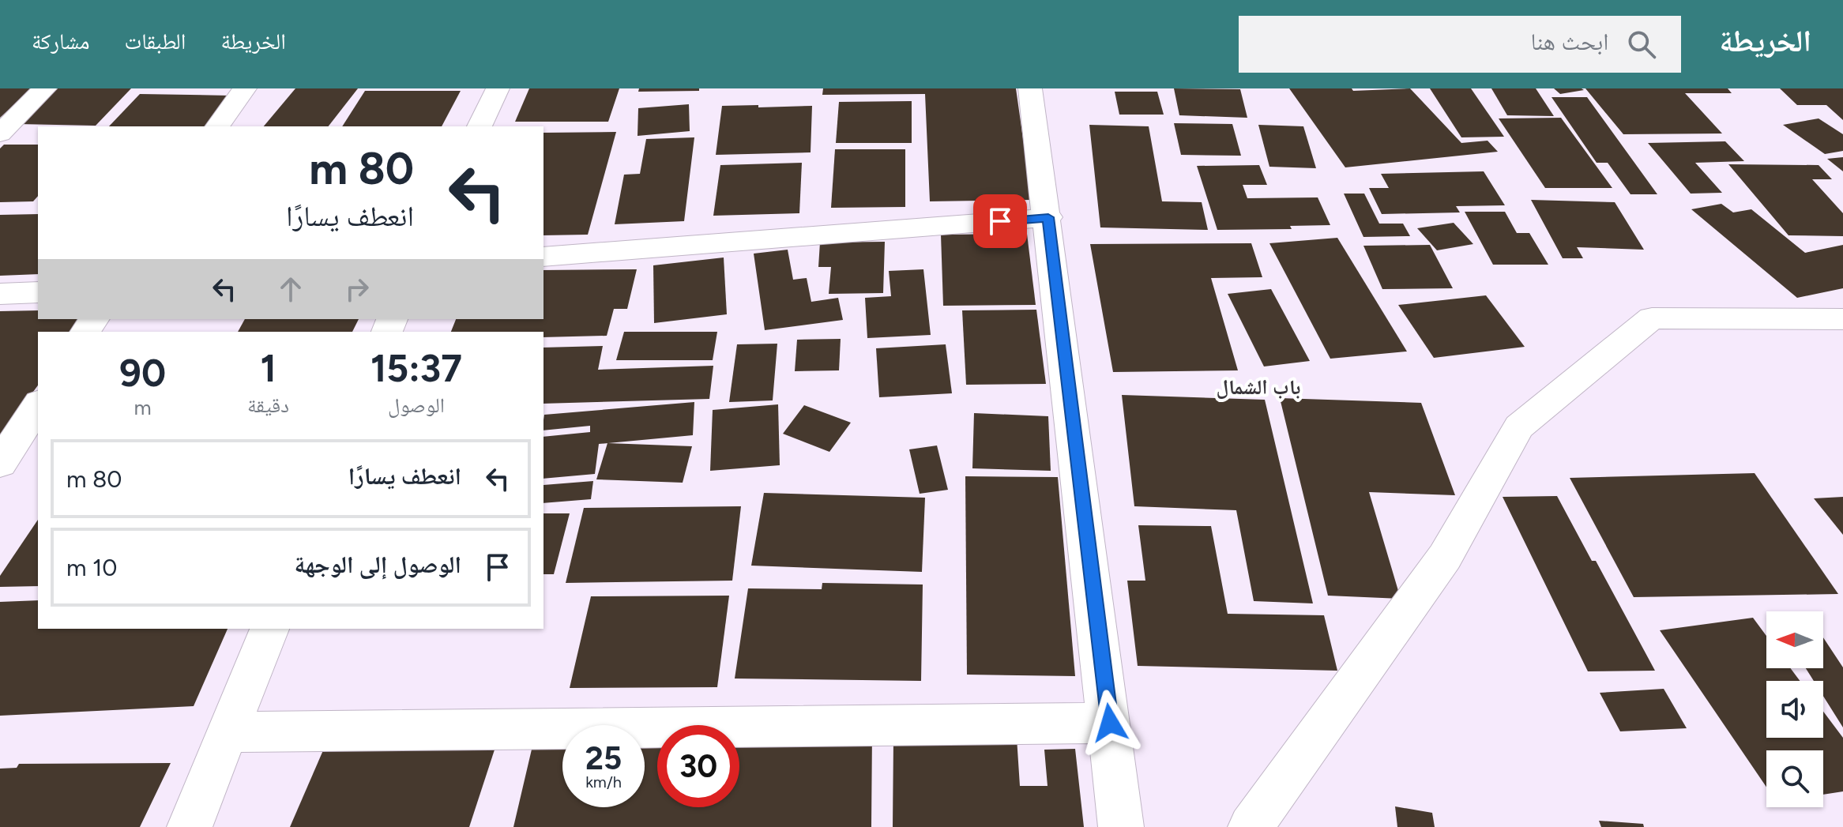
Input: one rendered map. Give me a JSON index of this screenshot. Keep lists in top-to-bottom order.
{
  "districts": ["باب الشمال"],
  "north": "left",
  "page": {
    "header": "الخريطة",
    "search": "ابحث هنا",
    "nav": ["الخريطة", "الطبقات", "مشاركة"],
    "turn": ["80 m", "انعطف يسارًا"],
    "eta": [
      "15:37",
      "الوصول",
      "1",
      "دقيقة",
      "90",
      "m"
    ],
    "list": [
      {
        "name": "انعطف يسارًا",
        "value": "80 m"
      },
      {
        "name": "الوصول إلى الوجهة",
        "value": "10 m"
      }
    ],
    "speed": "25 km/h",
    "limit": "30"
  }
}
